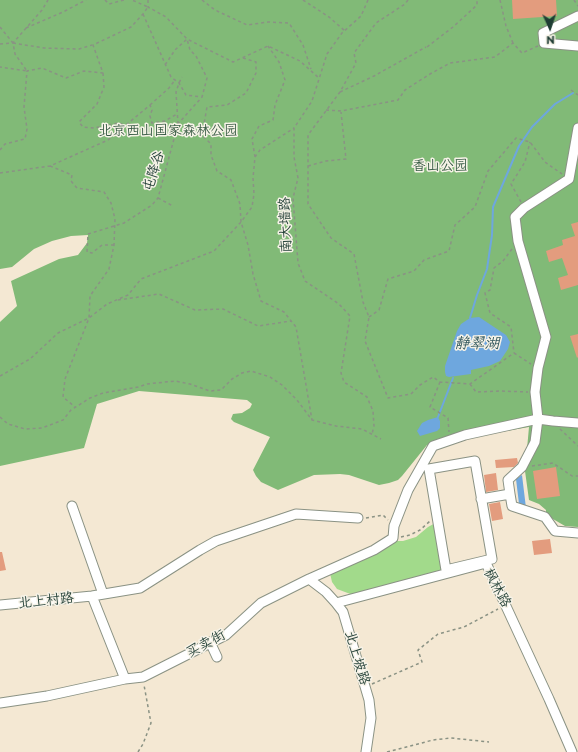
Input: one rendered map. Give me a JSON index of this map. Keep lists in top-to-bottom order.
{
  "streets": {
    "street": [
      "枫林路",
      "北上村路",
      "买卖街",
      "北上坡路"
    ],
    "path": ["屯降谷", "南大墙路"]
  },
  "crossings": [
    ["枫林路", "北上坡路"],
    ["买卖街", "北上坡路"]
  ],
  "water": ["静翠湖"],
  "parks": ["北京西山国家森林公园", "香山公园"],
  "north": "bottom"
}
